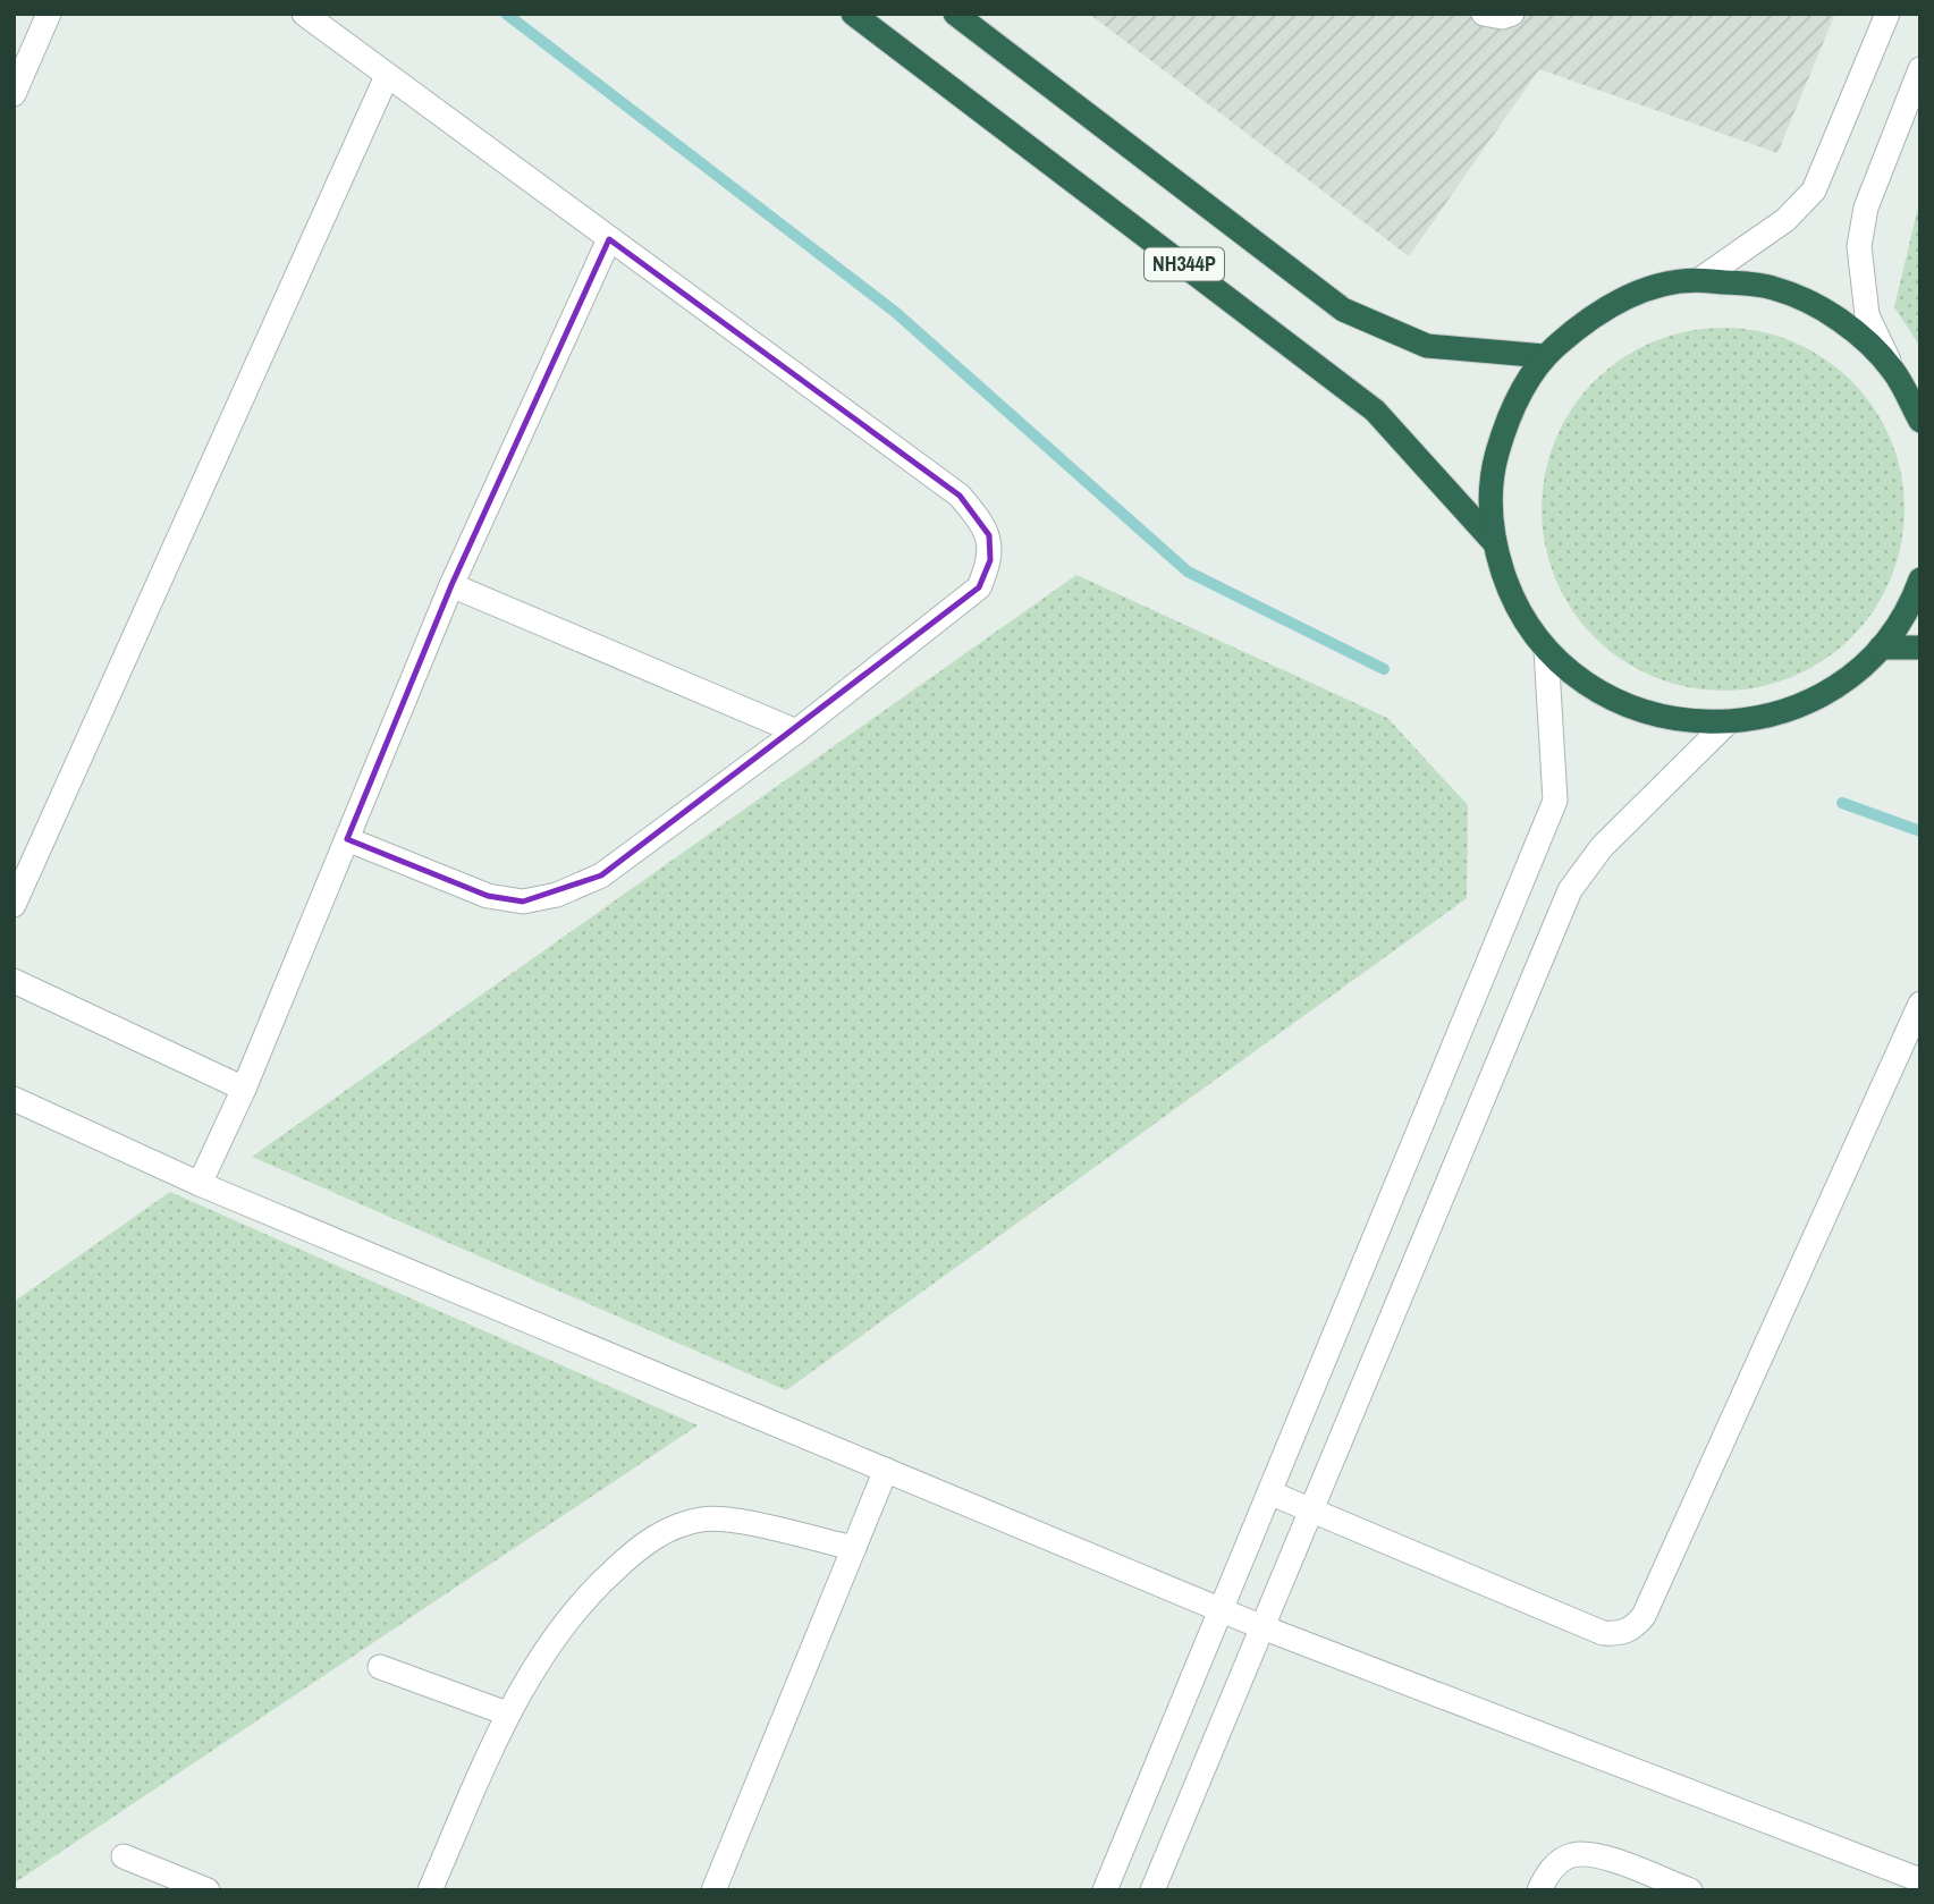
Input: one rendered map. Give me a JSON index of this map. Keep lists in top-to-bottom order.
{
  "streets": {
    "highway": ["NH344P"]
  }
}
